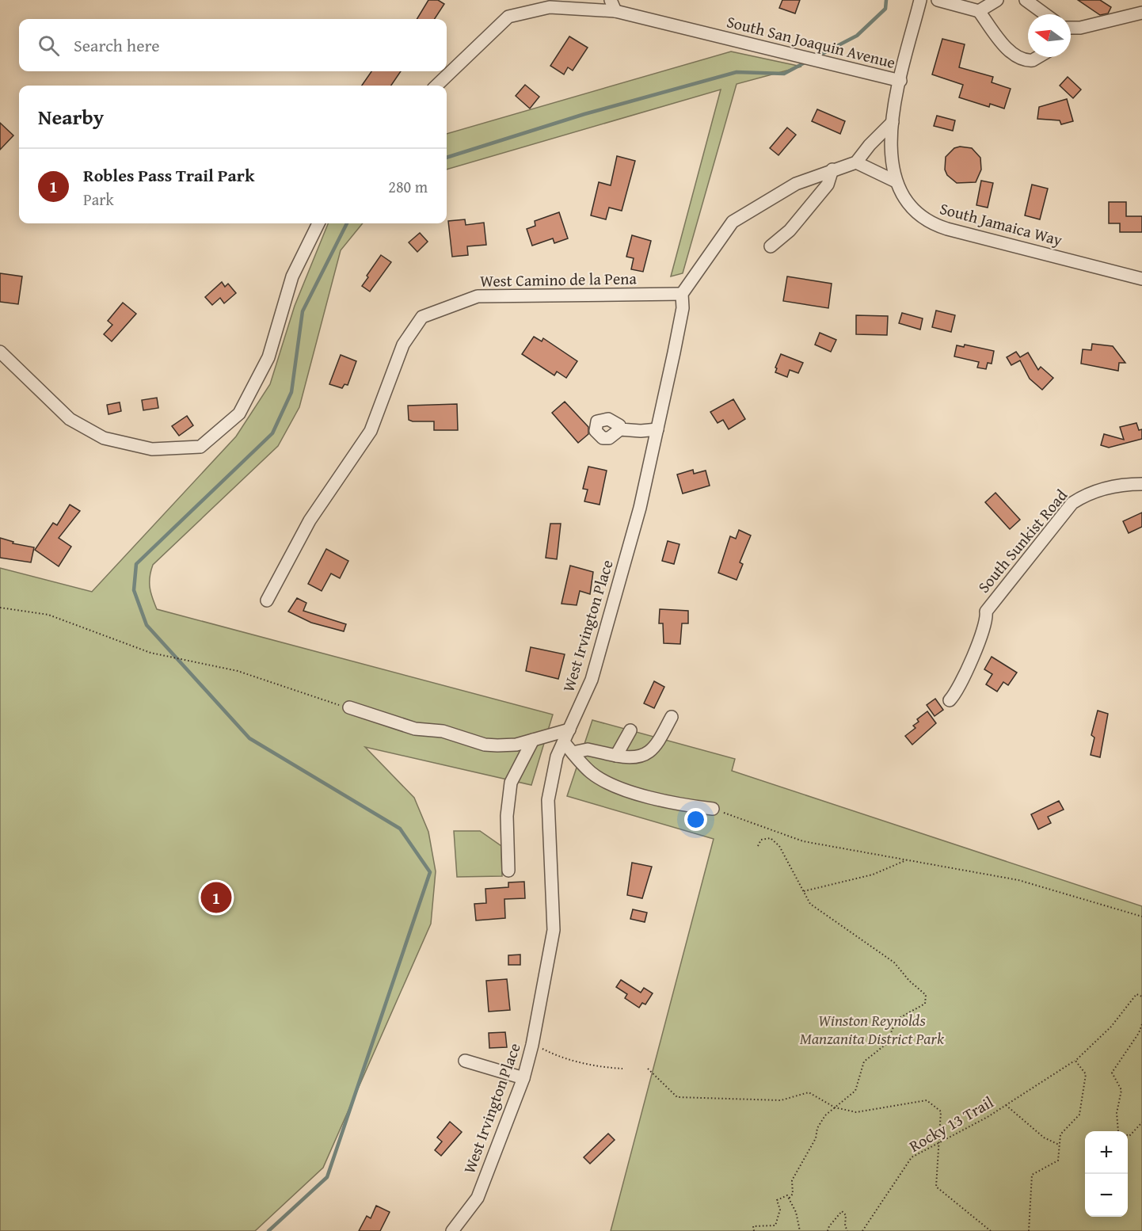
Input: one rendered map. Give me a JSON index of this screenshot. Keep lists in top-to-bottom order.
{
  "streets": {
    "street": [
      "South San Joaquin Avenue",
      "South Jamaica Way",
      "West Camino de la Pena",
      "South Sunkist Road",
      "West Irvington Place"
    ],
    "path": ["Rocky 13 Trail"]
  },
  "crossings": [
    ["West Camino de la Pena", "West Irvington Place"]
  ],
  "parks": ["Winston Reynolds Manzanita District Park"],
  "north": "left",
  "page": {
    "search": "Search here",
    "heading": "Nearby",
    "list": [
      {
        "mark": "1",
        "name": "Robles Pass Trail Park",
        "note": "Park",
        "value": "280 m"
      }
    ],
    "pins": "1",
    "map_buttons": ["+", "−"]
  }
}
